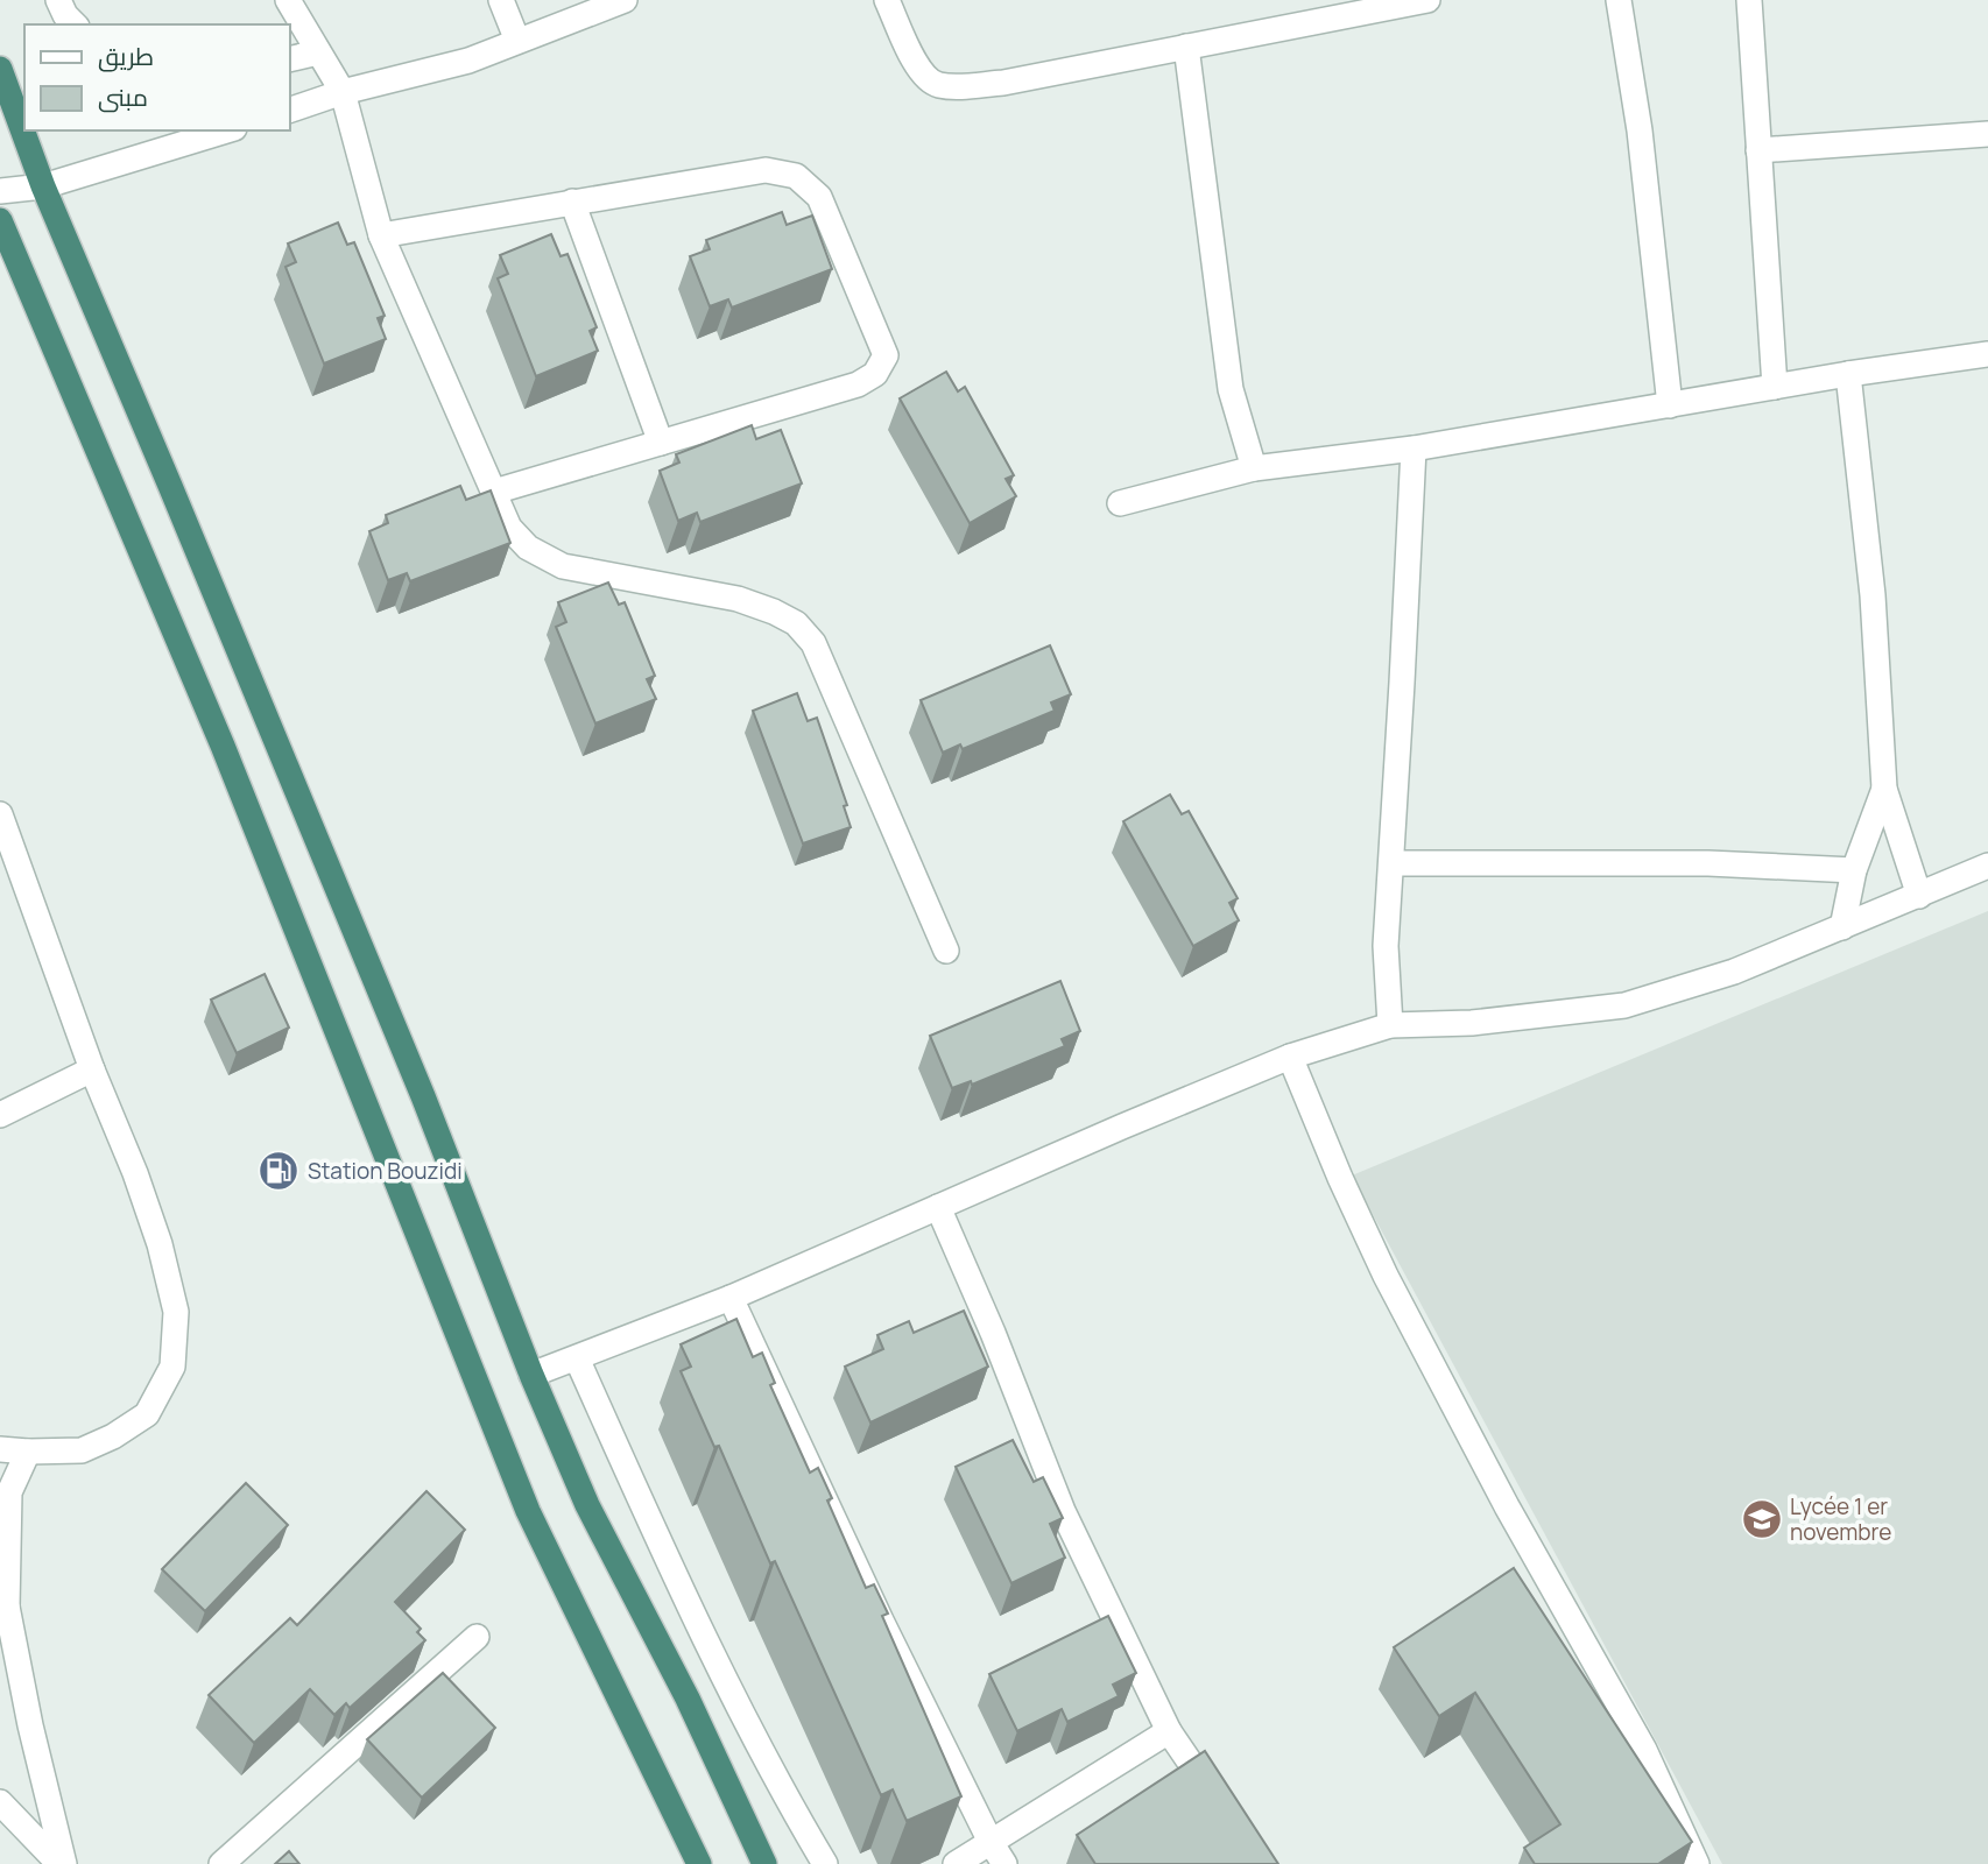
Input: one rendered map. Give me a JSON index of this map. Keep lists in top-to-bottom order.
{
  "places": {
    "fuel station": ["Station Bouzidi"],
    "school or university": ["Lycée 1 er novembre"]
  },
  "legend": ["طريق", "مبنى"]
}
